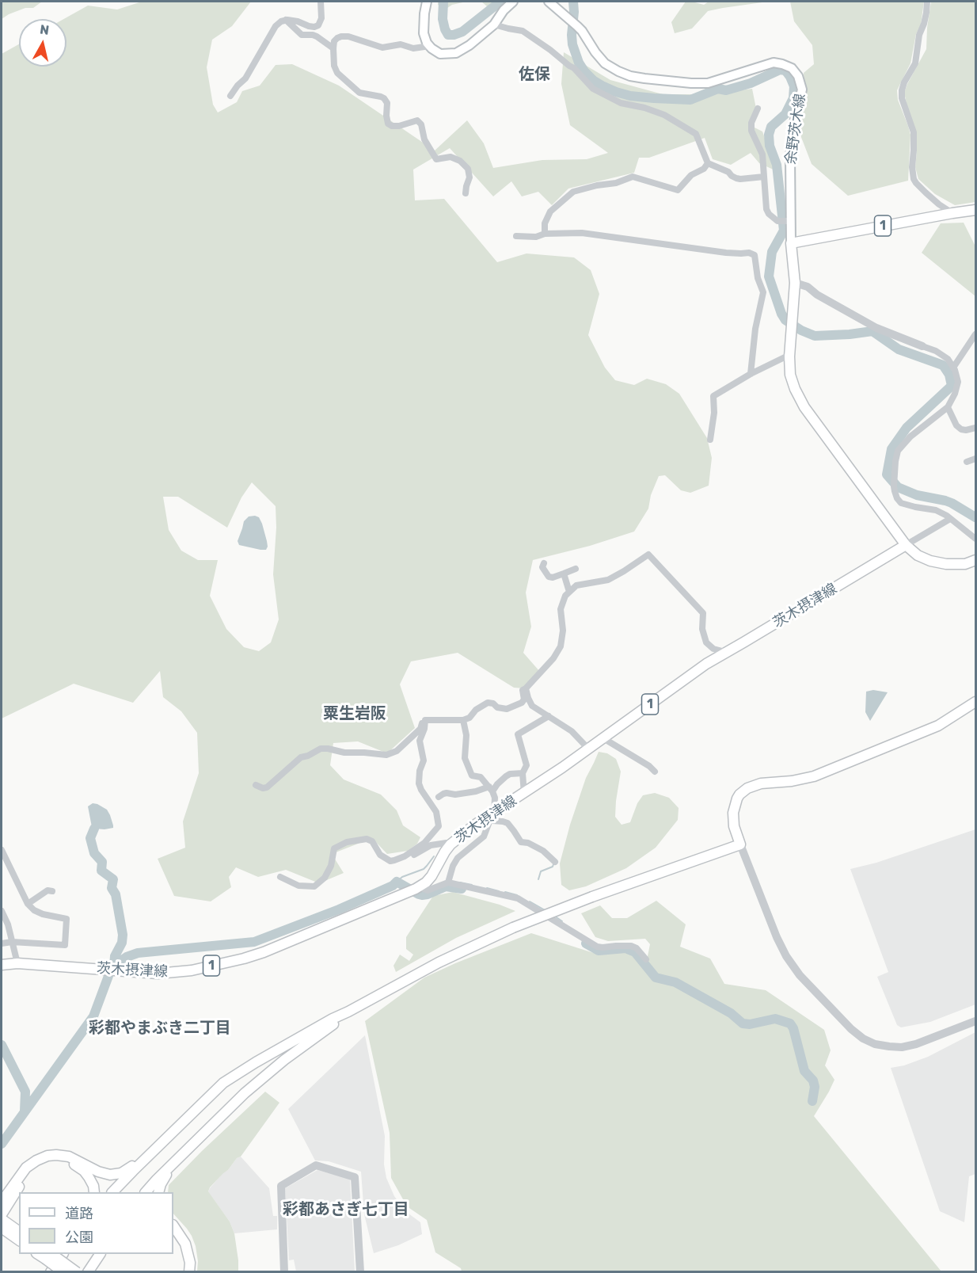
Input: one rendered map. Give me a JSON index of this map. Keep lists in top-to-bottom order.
{
  "streets": {
    "main road": ["余野茨木線", "1", "茨木摂津線"]
  },
  "crossings": [
    ["余野茨木線", "1"]
  ],
  "districts": [
    "佐保",
    "粟生岩阪",
    "彩都やまぶき二丁目",
    "彩都あさぎ七丁目"
  ],
  "legend": ["道路", "公園"],
  "north": "top"
}
